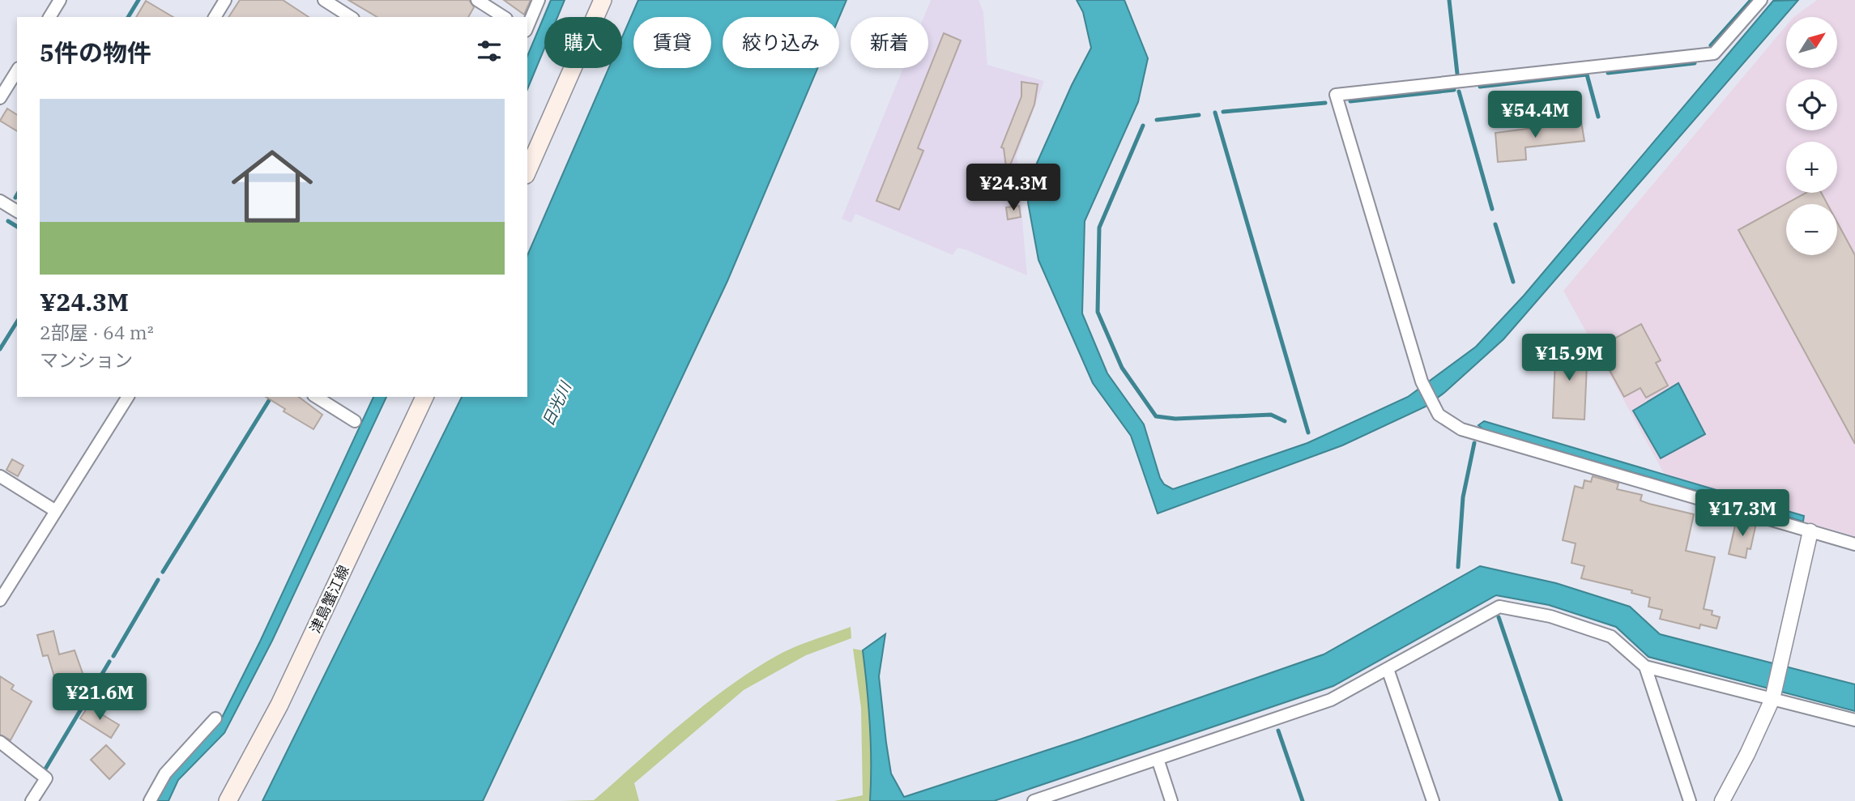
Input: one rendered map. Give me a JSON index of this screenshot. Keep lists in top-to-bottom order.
{
  "streets": {
    "main road": ["津島蟹江線"]
  },
  "water": ["日光川"],
  "north": "top right",
  "page": {
    "map_buttons": ["+", "−"],
    "chip": [
      "購入",
      "賃貸",
      "絞り込み",
      "新着"
    ],
    "heading": "5件の物件",
    "list": [
      {
        "name": "¥24.3M",
        "note": "2部屋 · 64 m² · マンション"
      }
    ],
    "price": [
      "¥54.4M",
      "¥24.3M",
      "¥15.9M",
      "¥17.3M",
      "¥21.6M"
    ]
  }
}
